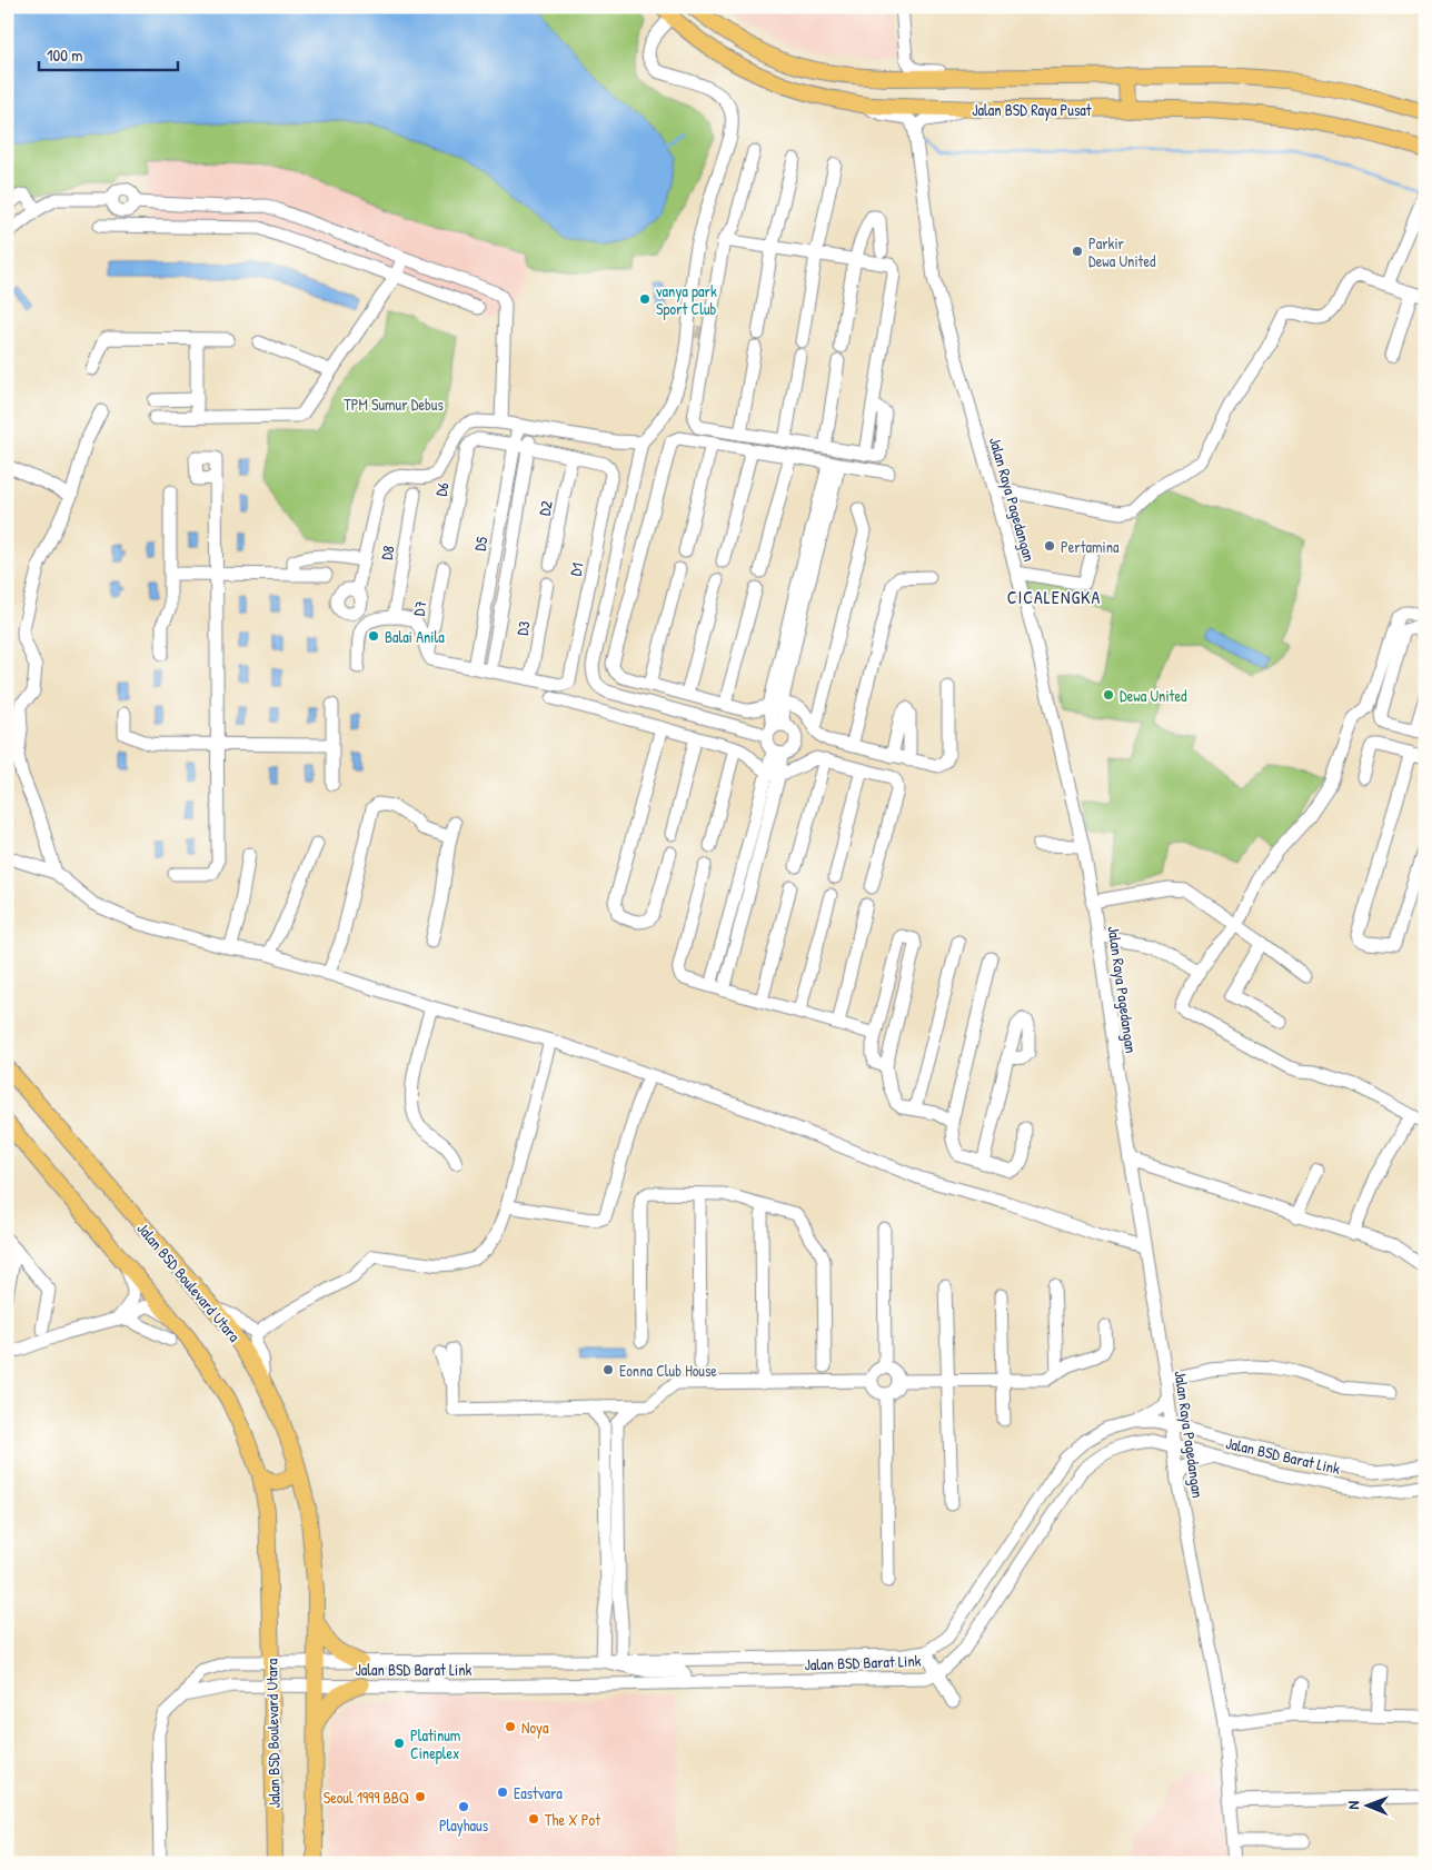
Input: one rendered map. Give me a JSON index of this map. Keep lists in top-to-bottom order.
{
  "streets": {
    "main road": ["Jalan BSD Raya Pusat", "Jalan BSD Boulevard Utara"],
    "street": [
      "D6",
      "Jalan Raya Pagedangan",
      "D2",
      "D5",
      "D8",
      "D1",
      "D7",
      "D3",
      "Jalan BSD Barat Link"
    ]
  },
  "crossings": [
    ["D6", "D5"],
    ["Jalan Raya Pagedangan", "Jalan BSD Barat Link"],
    ["D2", "D1"],
    ["D1", "D3"],
    ["Jalan BSD Boulevard Utara", "Jalan BSD Barat Link"]
  ],
  "districts": ["CICALENGKA"],
  "parks": ["TPM Sumur Debus"],
  "places": [
    "Parkir Dewa United",
    "vanya park Sport Club",
    "Pertamina",
    "Balai Anila",
    "Dewa United",
    "Eonna Club House",
    "Noya",
    "Platinum Cineplex",
    "Eastvara",
    "Seoul 1999 BBQ",
    "Playhaus",
    "The X Pot"
  ],
  "scale_bar": "100 m",
  "north": "left"
}
